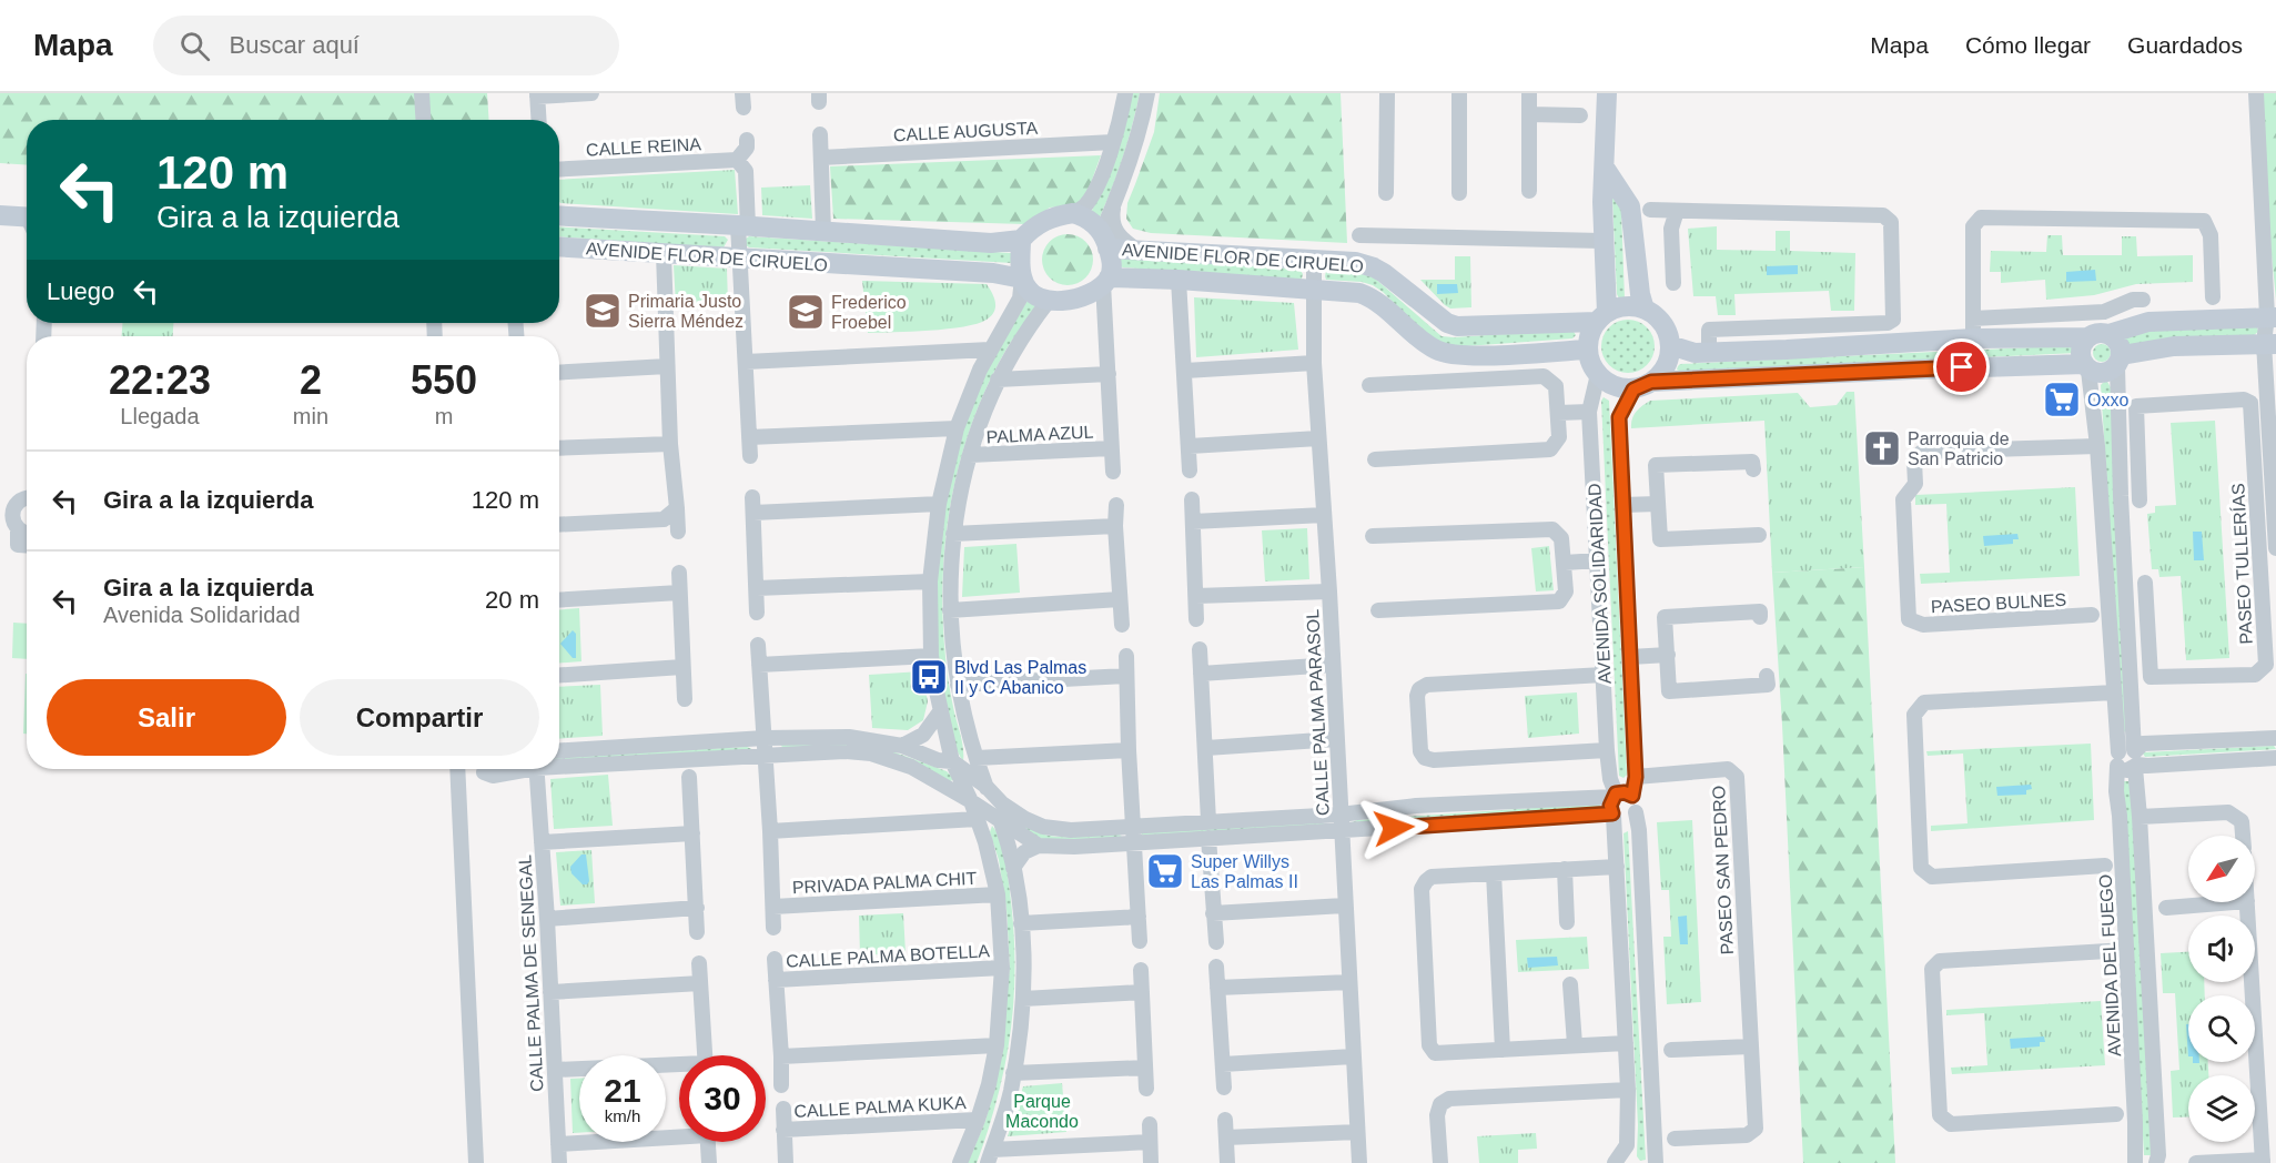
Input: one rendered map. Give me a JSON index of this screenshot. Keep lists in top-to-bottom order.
{
  "streets": {
    "main road": ["AVENIDE FLOR DE CIRUELO"],
    "street": [
      "CALLE AUGUSTA",
      "CALLE REINA",
      "PALMA AZUL",
      "PASEO TULLERÍAS",
      "AVENIDA SOLIDARIDAD",
      "PASEO BULNES",
      "CALLE PALMA PARASOL",
      "PASEO SAN PEDRO",
      "PRIVADA PALMA CHIT",
      "CALLE PALMA BOTELLA",
      "AVENIDA DEL FUEGO",
      "CALLE PALMA DE SENEGAL",
      "CALLE PALMA KUKA"
    ]
  },
  "crossings": [
    ["AVENIDE FLOR DE CIRUELO", "PALMA AZUL"],
    ["AVENIDE FLOR DE CIRUELO", "AVENIDA SOLIDARIDAD"],
    ["AVENIDE FLOR DE CIRUELO", "CALLE PALMA PARASOL"],
    ["PASEO TULLERÍAS", "AVENIDA DEL FUEGO"],
    ["AVENIDA SOLIDARIDAD", "PASEO SAN PEDRO"],
    ["PASEO BULNES", "AVENIDA DEL FUEGO"]
  ],
  "parks": ["Parque Macondo"],
  "places": {
    "school or university": ["Primaria Justo Sierra Méndez", "Frederico Froebel"],
    "supermarket": ["Oxxo", "Super Willys Las Palmas II"],
    "church": ["Parroquia de San Patricio"],
    "bus stop": ["Blvd Las Palmas II y C Abanico"]
  },
  "north": "bottom left",
  "page": {
    "header": "Mapa",
    "search": "Buscar aquí",
    "nav": ["Mapa", "Cómo llegar", "Guardados"],
    "turn": ["120 m", "Gira a la izquierda"],
    "then": "Luego",
    "eta": [
      "22:23",
      "Llegada",
      "2",
      "min",
      "550",
      "m"
    ],
    "list": [
      {
        "name": "Gira a la izquierda",
        "value": "120 m"
      },
      {
        "name": "Gira a la izquierda",
        "note": "Avenida Solidaridad",
        "value": "20 m"
      }
    ],
    "buttons": ["Salir", "Compartir"],
    "speed": "21 km/h",
    "limit": "30"
  }
}
